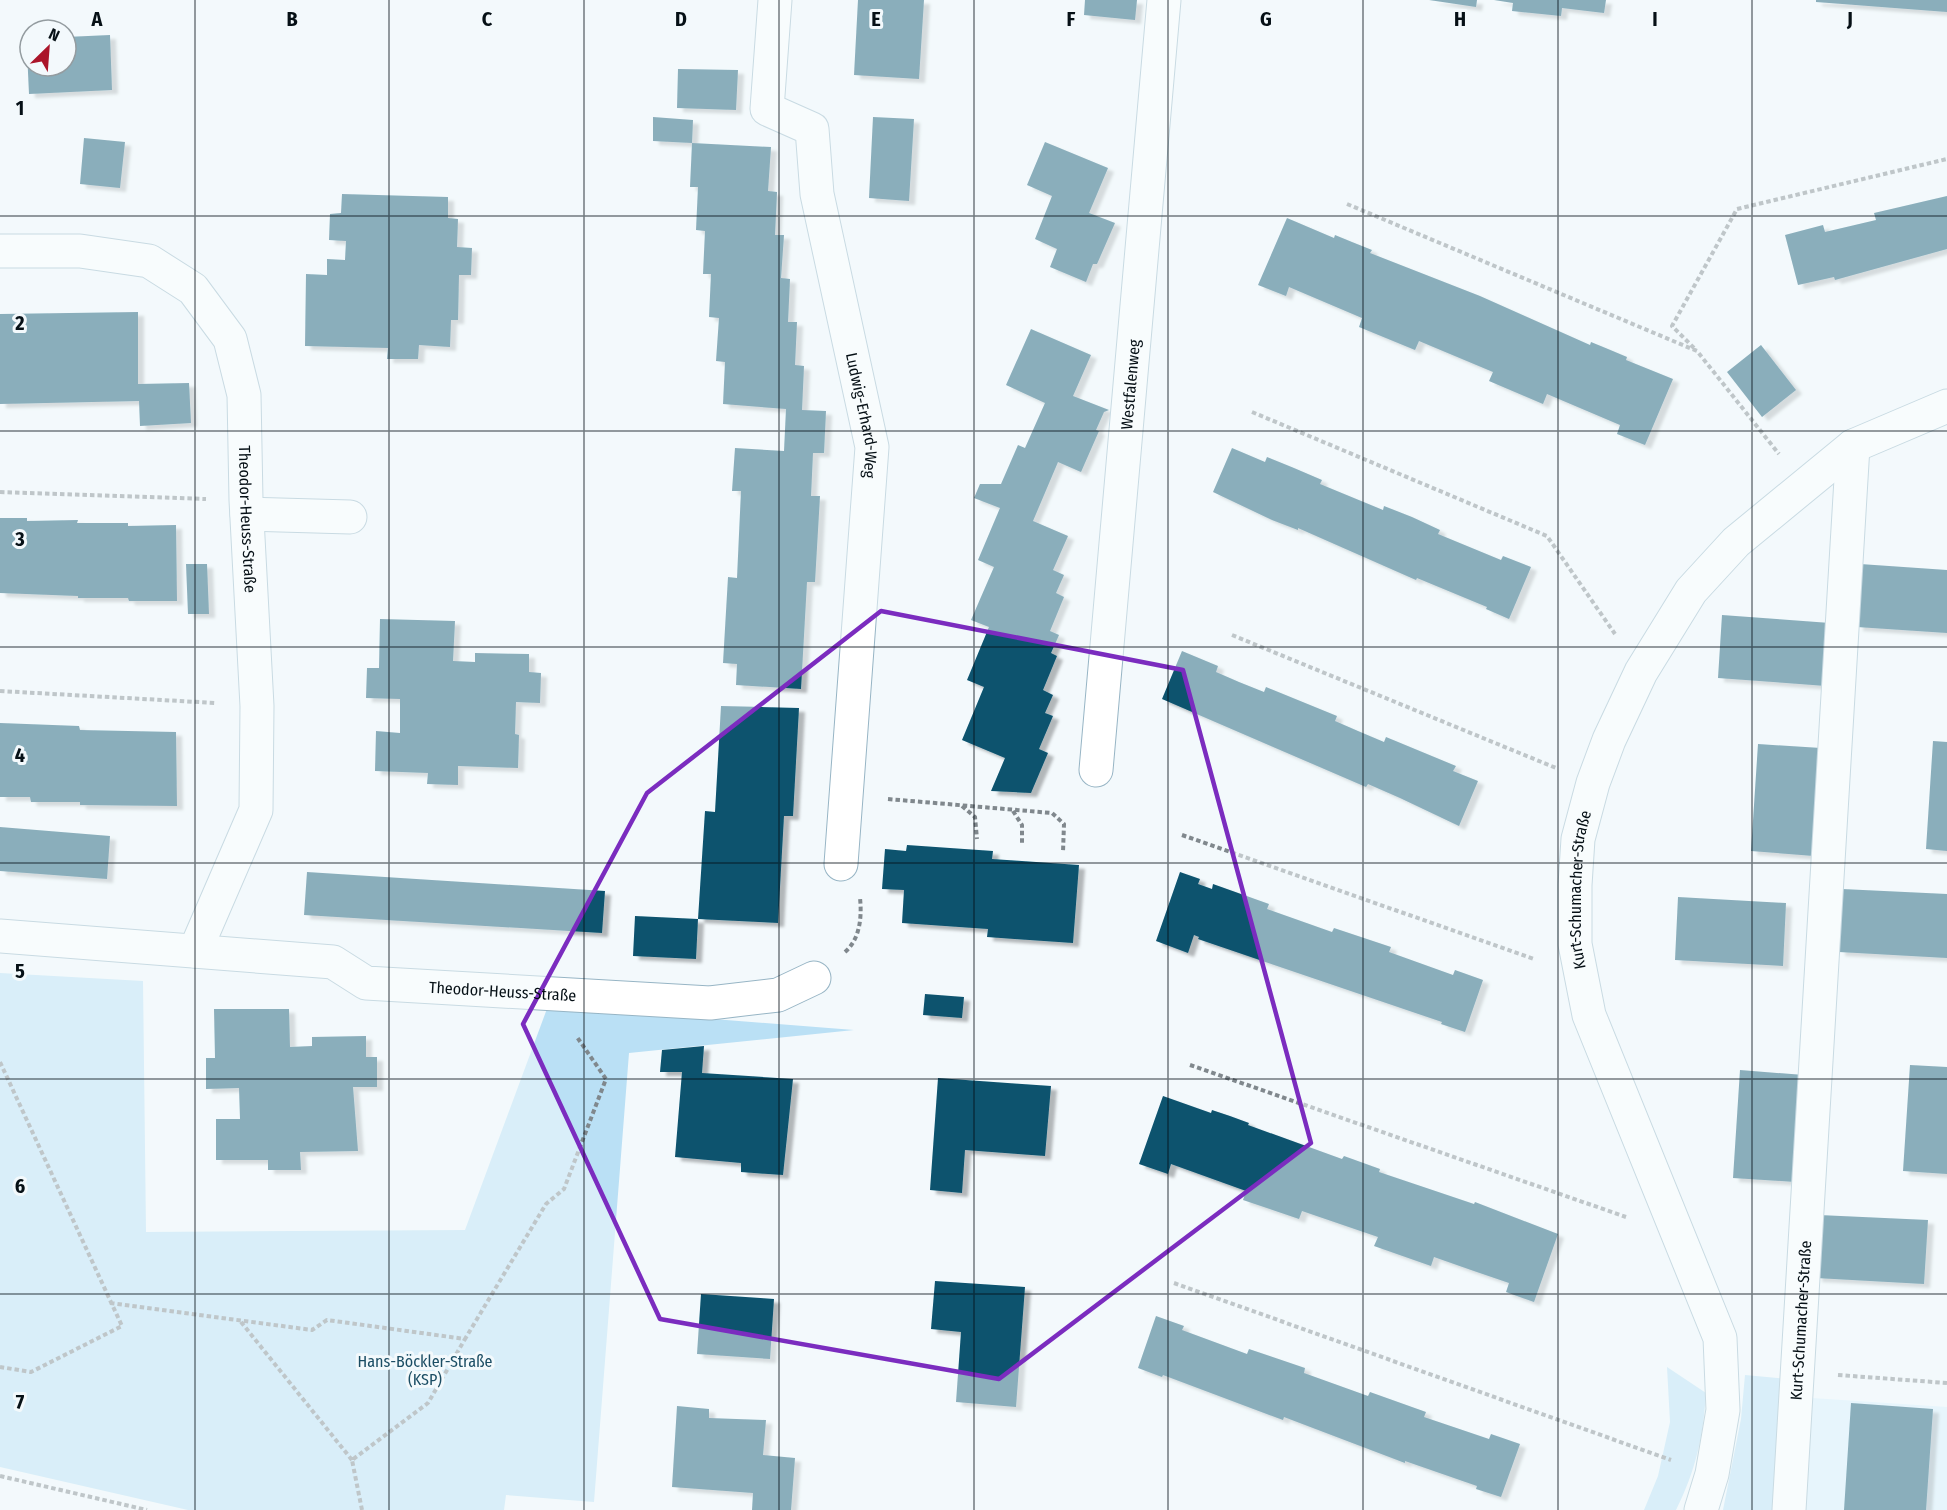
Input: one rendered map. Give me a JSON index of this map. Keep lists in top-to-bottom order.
{
  "streets": {
    "street": [
      "Westfalenweg",
      "Ludwig-Erhard-Weg",
      "Theodor-Heuss-Straße",
      "Kurt-Schumacher-Straße"
    ]
  },
  "parks": ["Hans-Böckler-Straße (KSP)"],
  "north": "top right",
  "grid": {
    "columns": [
      "A",
      "B",
      "C",
      "D",
      "E",
      "F",
      "G",
      "H",
      "I",
      "J"
    ],
    "rows": [
      "1",
      "2",
      "3",
      "4",
      "5",
      "6",
      "7"
    ]
  }
}
